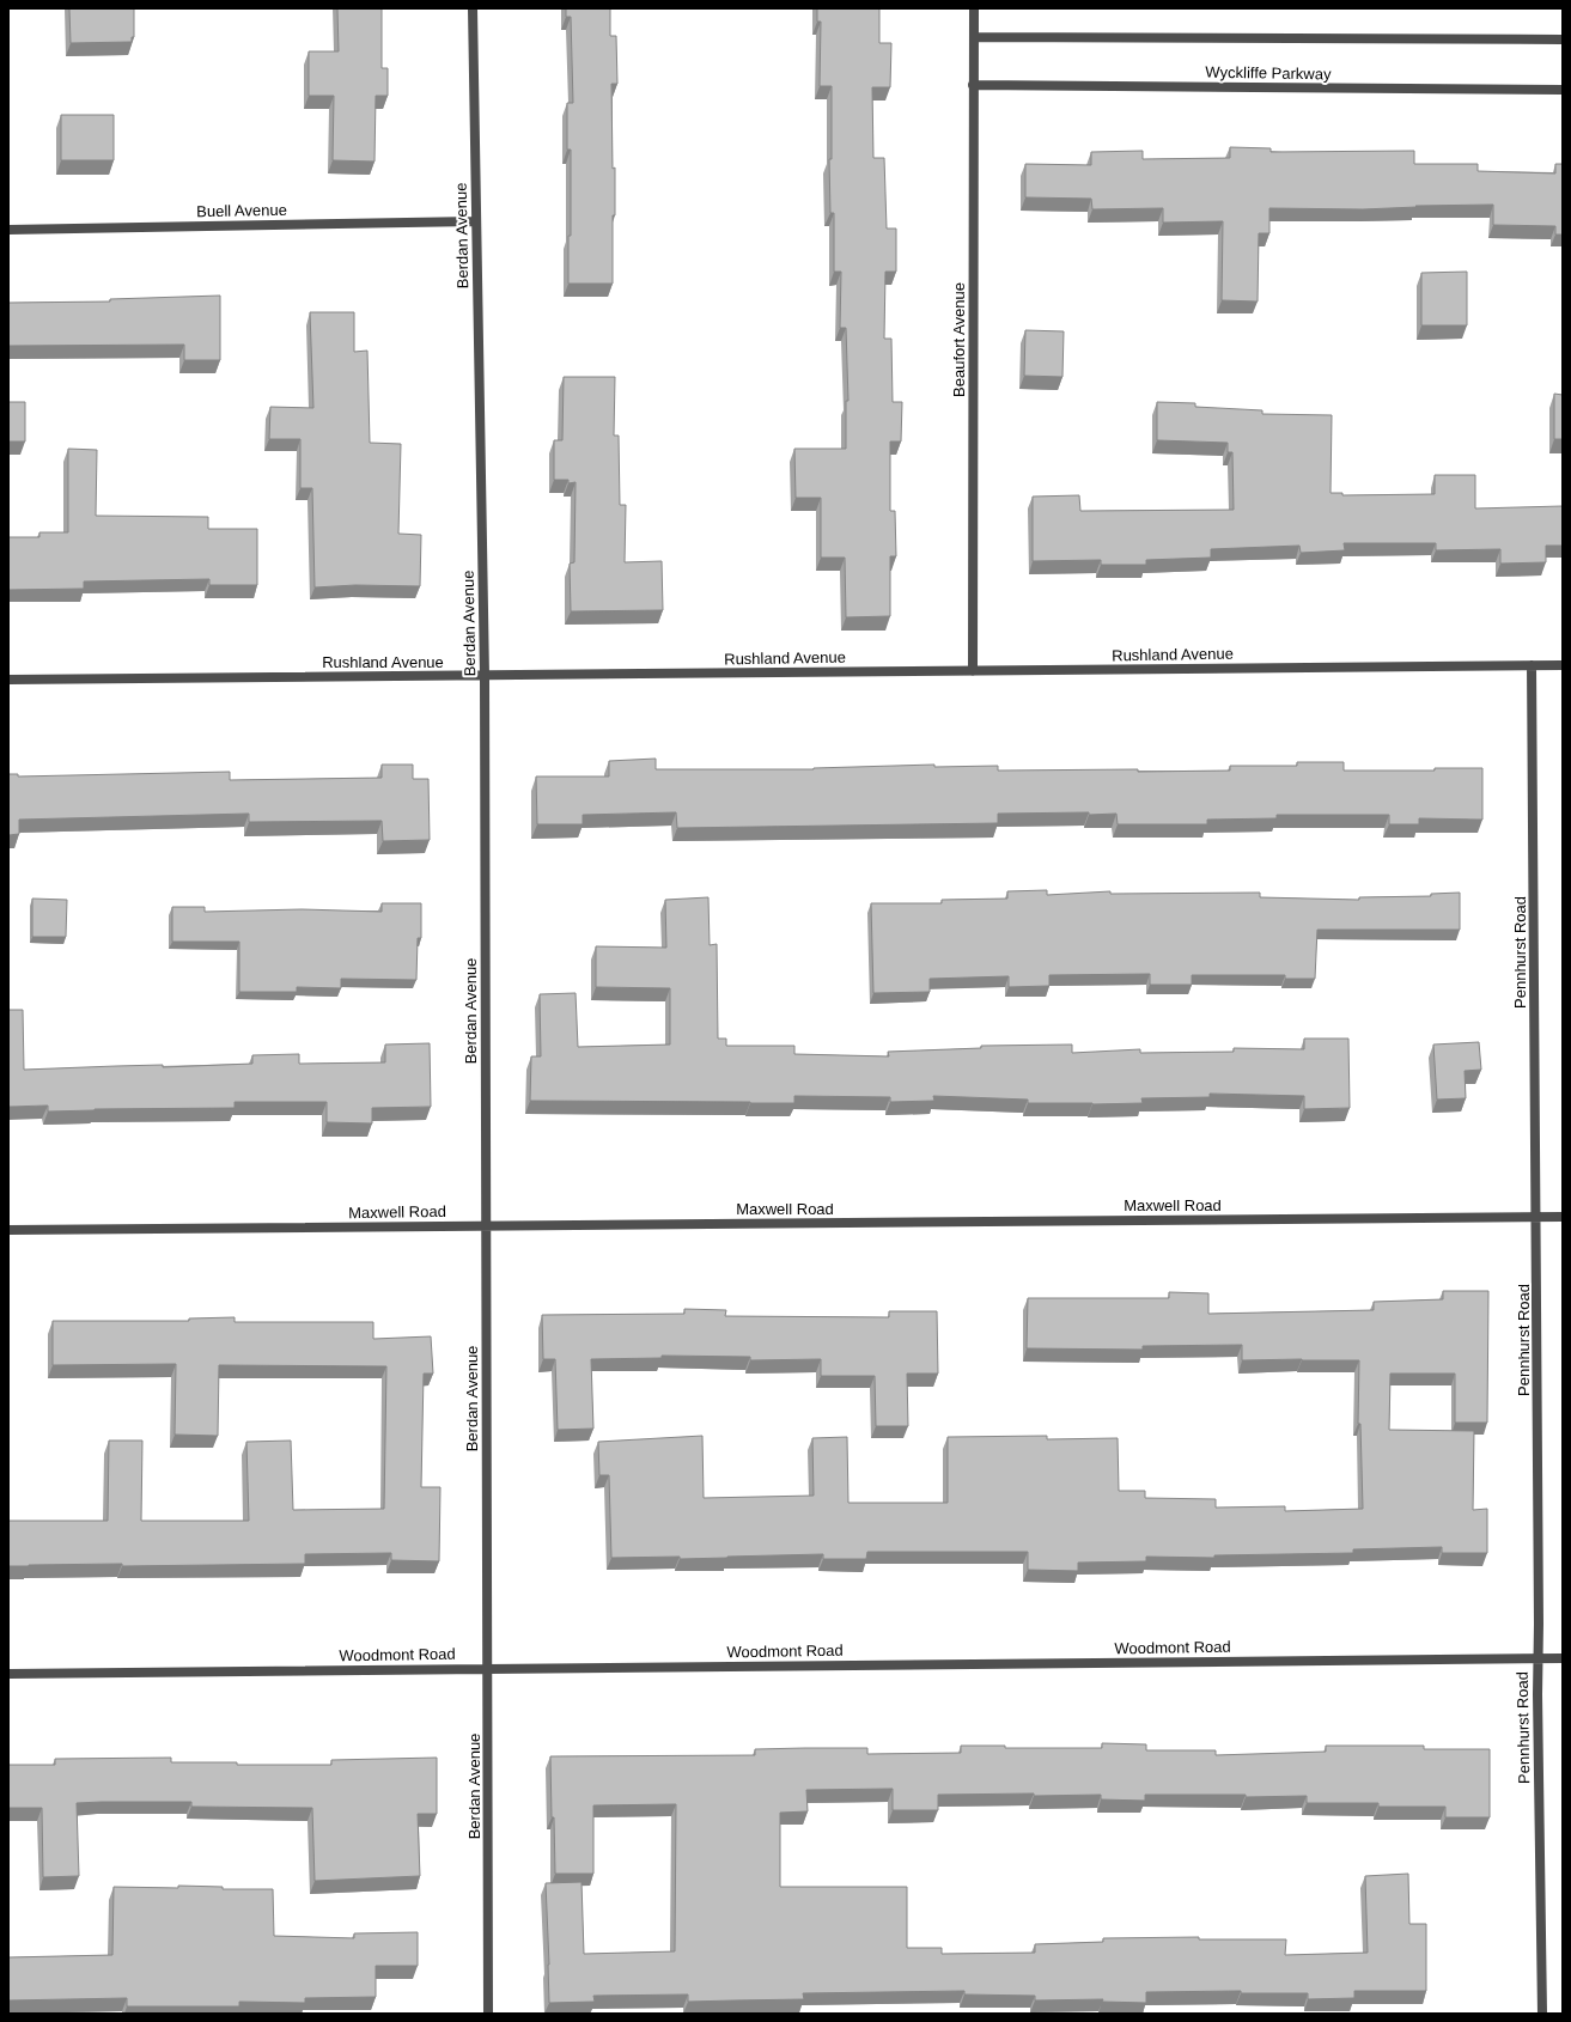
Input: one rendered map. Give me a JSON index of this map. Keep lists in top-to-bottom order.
{
  "streets": {
    "street": [
      "Wyckliffe Parkway",
      "Buell Avenue",
      "Berdan Avenue",
      "Beaufort Avenue",
      "Rushland Avenue",
      "Pennhurst Road",
      "Maxwell Road",
      "Woodmont Road"
    ]
  },
  "crossings": [
    ["Wyckliffe Parkway", "Beaufort Avenue"],
    ["Buell Avenue", "Berdan Avenue"],
    ["Berdan Avenue", "Rushland Avenue"],
    ["Berdan Avenue", "Maxwell Road"],
    ["Berdan Avenue", "Woodmont Road"],
    ["Beaufort Avenue", "Rushland Avenue"],
    ["Rushland Avenue", "Pennhurst Road"],
    ["Pennhurst Road", "Maxwell Road"],
    ["Pennhurst Road", "Woodmont Road"]
  ]
}
